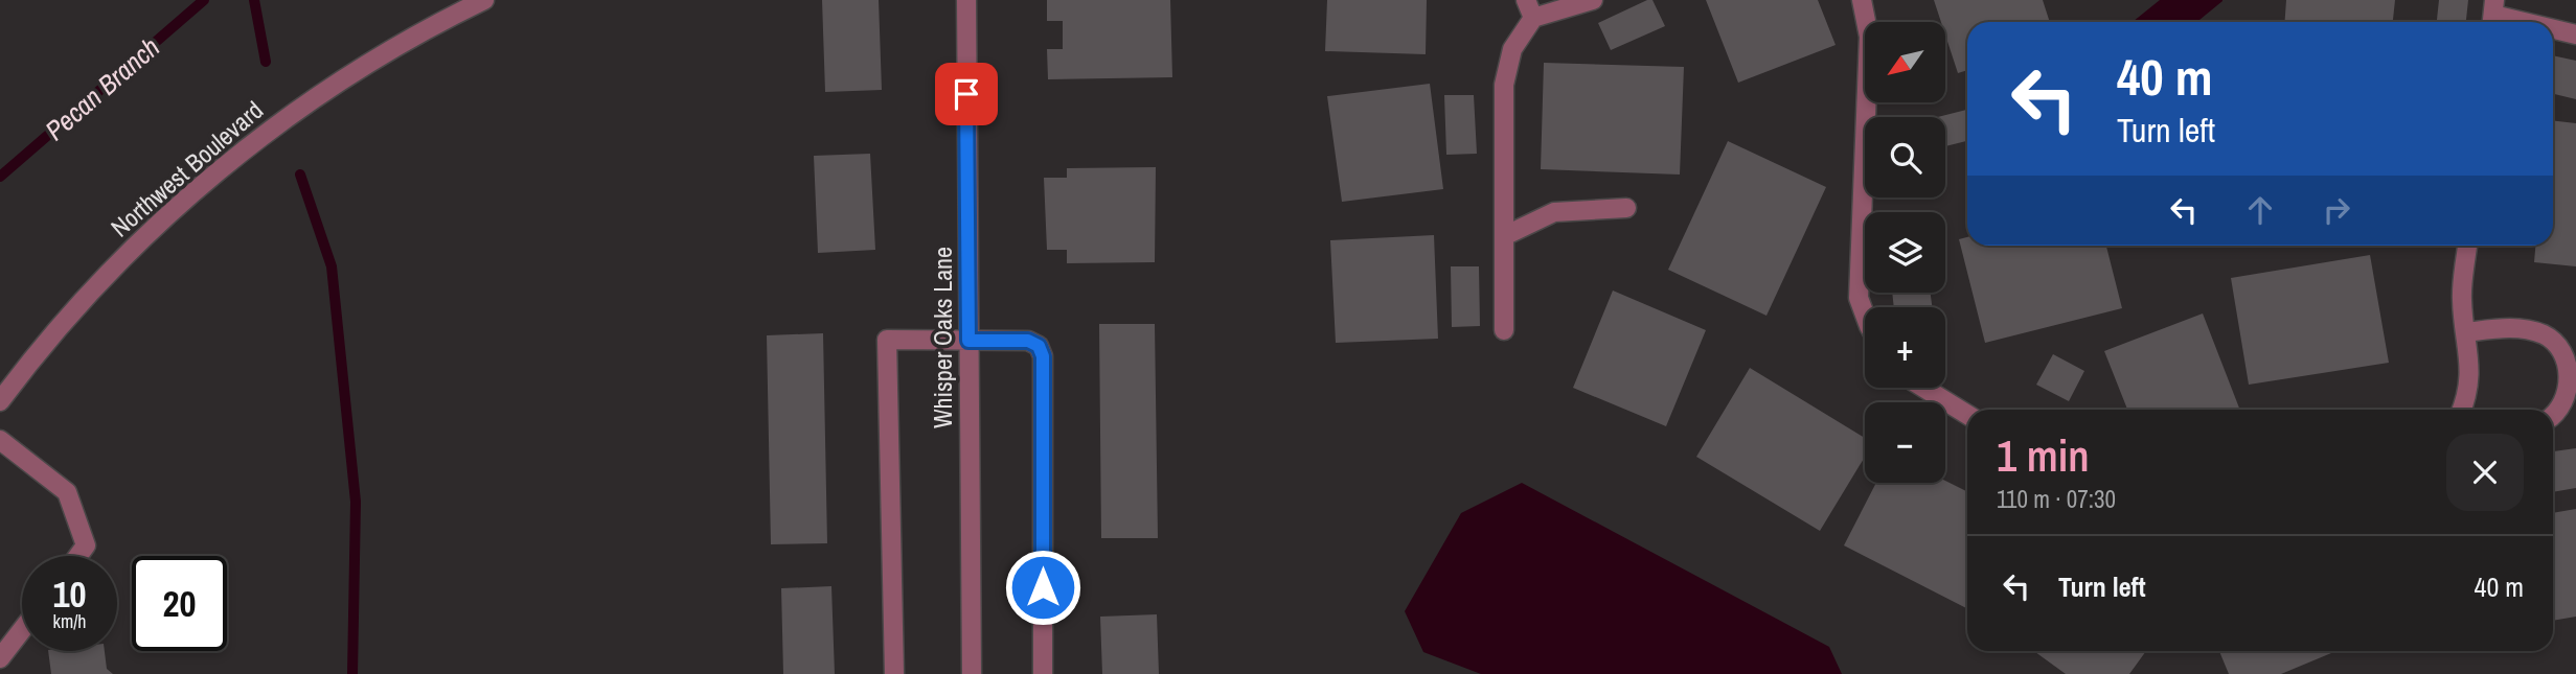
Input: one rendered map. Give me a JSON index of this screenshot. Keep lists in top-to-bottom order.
{
  "streets": {
    "street": ["Northwest Boulevard", "Whisper Oaks Lane"]
  },
  "water": ["Pecan Branch"],
  "north": "bottom left",
  "page": {
    "map_buttons": ["+", "−"],
    "turn": ["40 m", "Turn left"],
    "heading": ["1 min", "110 m · 07:30"],
    "list": [
      {
        "name": "Turn left",
        "value": "40 m"
      }
    ],
    "speed": "10 km/h",
    "limit": "20"
  }
}
